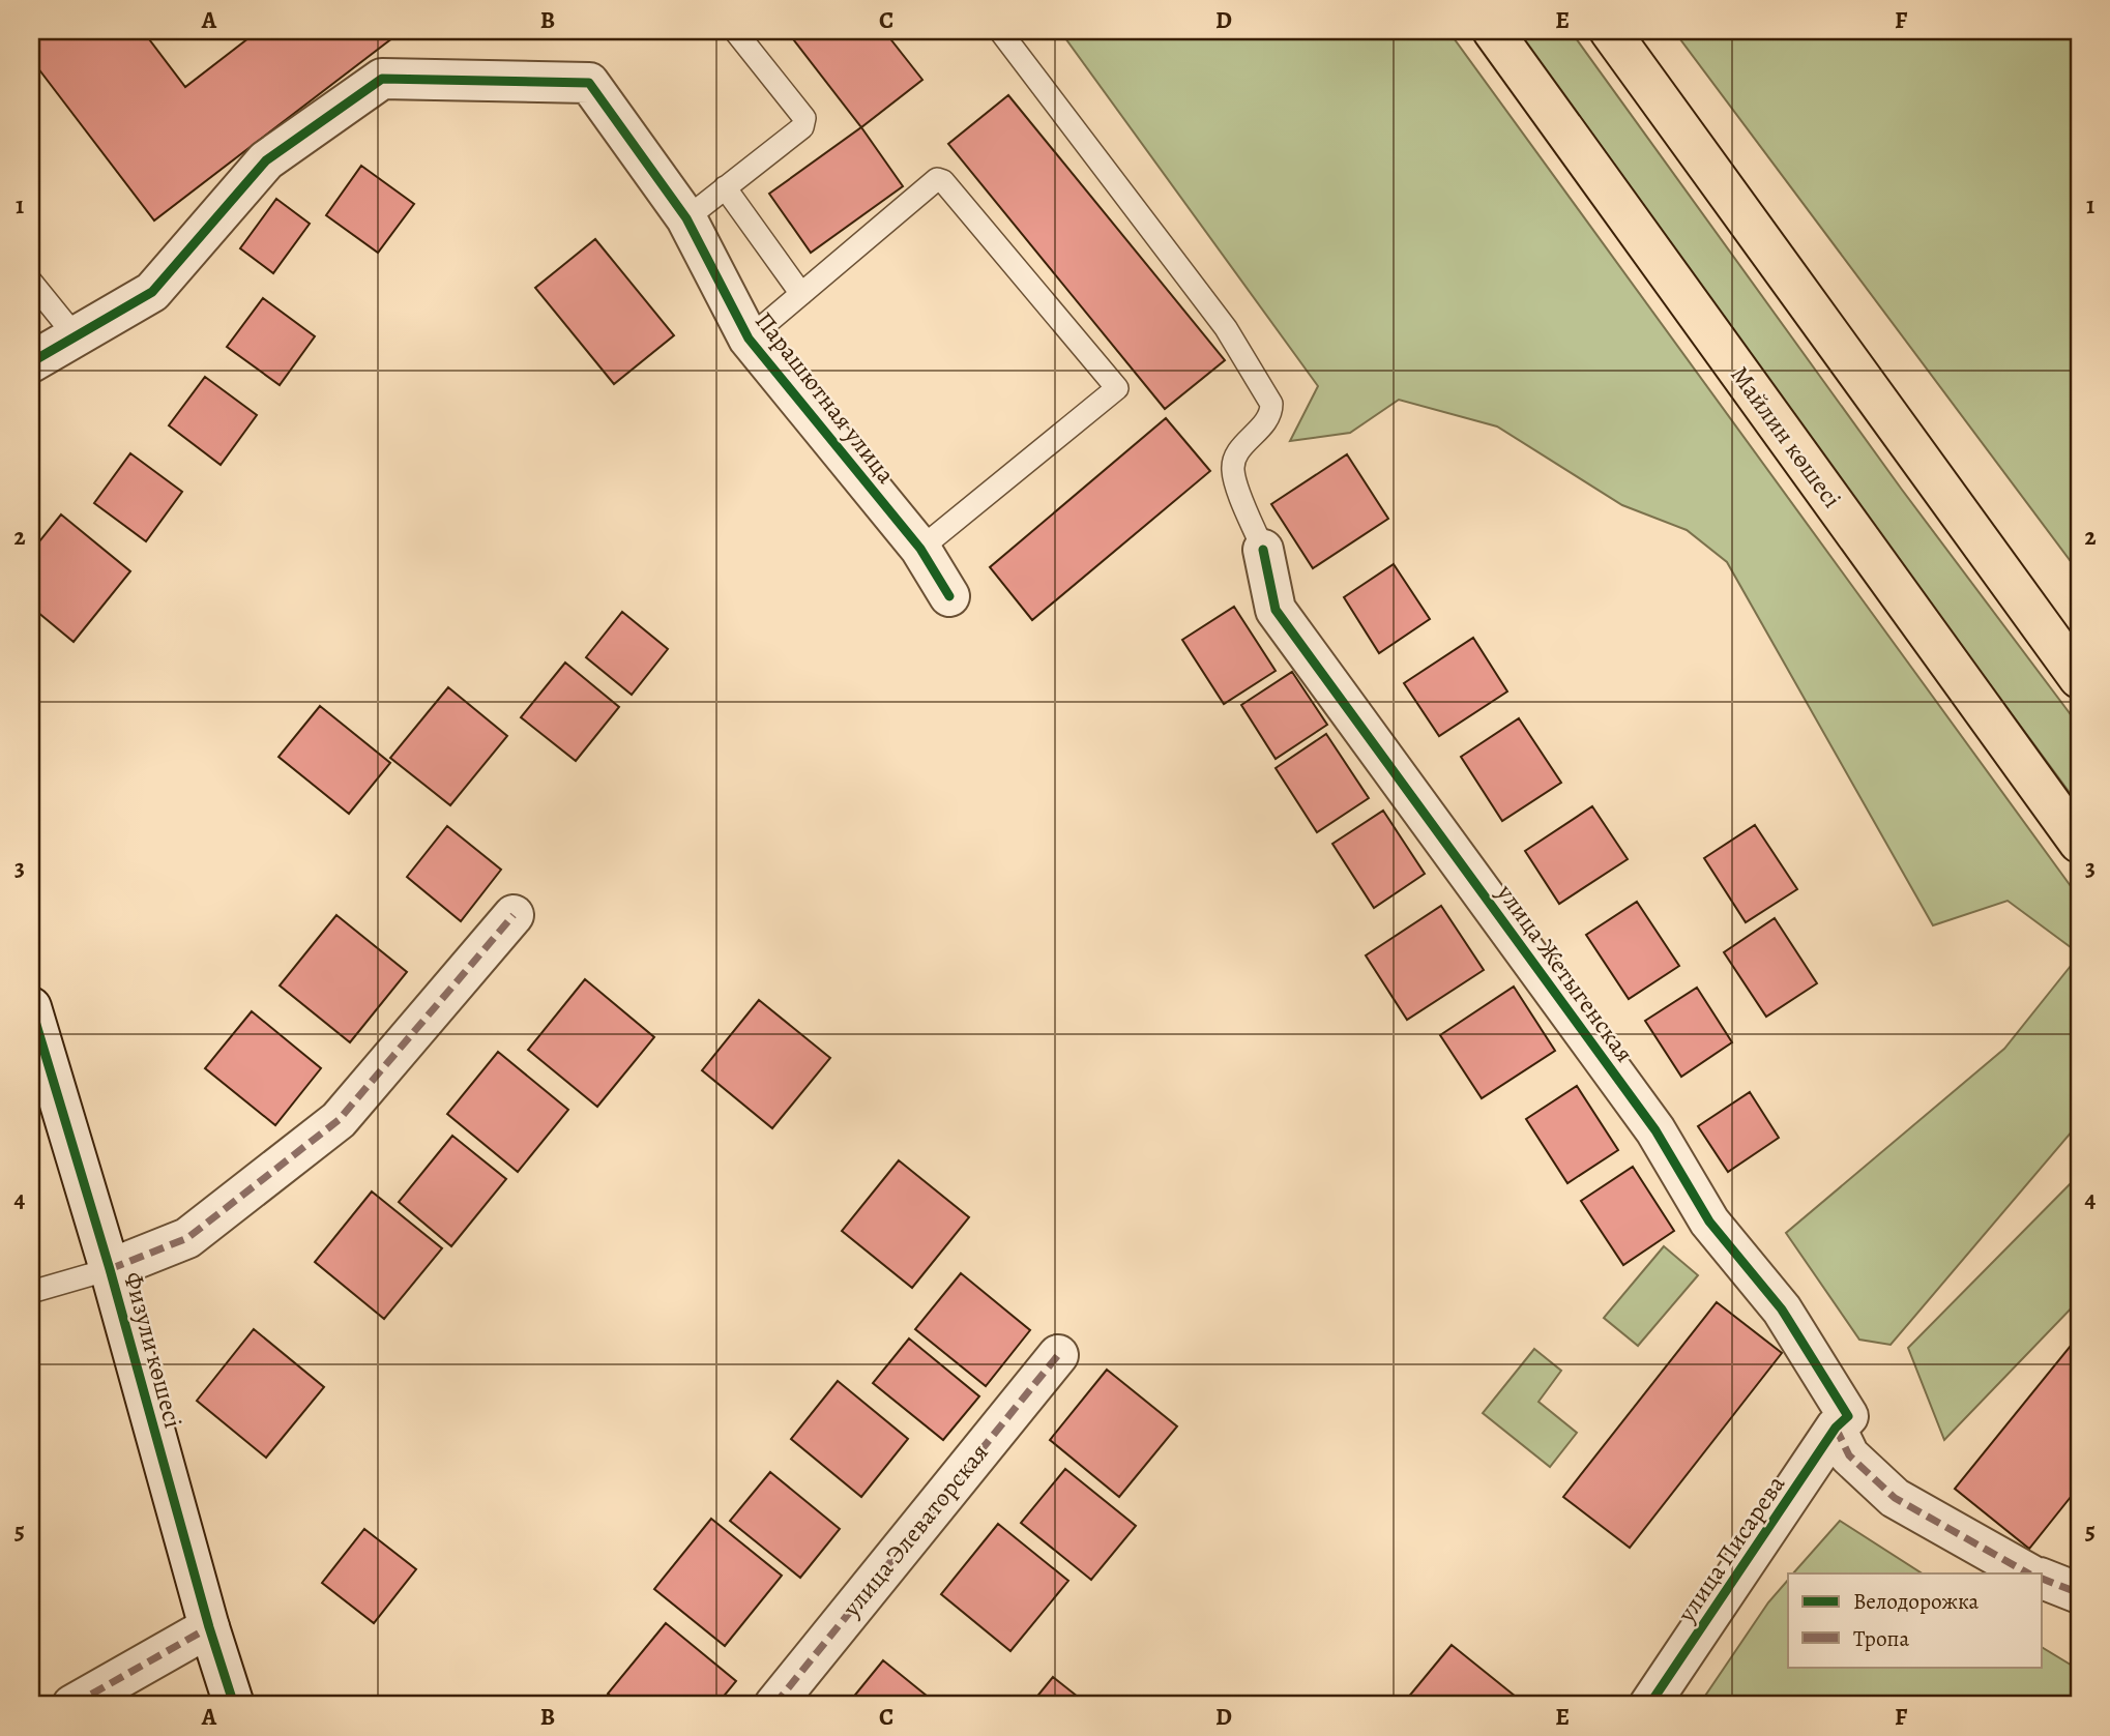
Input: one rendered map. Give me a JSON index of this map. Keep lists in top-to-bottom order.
{
  "streets": {
    "main road": ["Майлин көшесі"],
    "street": [
      "Парашютная улица",
      "улица Жетыгенская",
      "Физули көшесі",
      "улица Элеваторская",
      "улица Писарева"
    ]
  },
  "crossings": [
    ["улица Жетыгенская", "улица Писарева"]
  ],
  "legend": ["Велодорожка", "Тропа"],
  "grid": {
    "columns": [
      "A",
      "B",
      "C",
      "D",
      "E",
      "F"
    ],
    "rows": [
      "1",
      "2",
      "3",
      "4",
      "5"
    ]
  }
}
